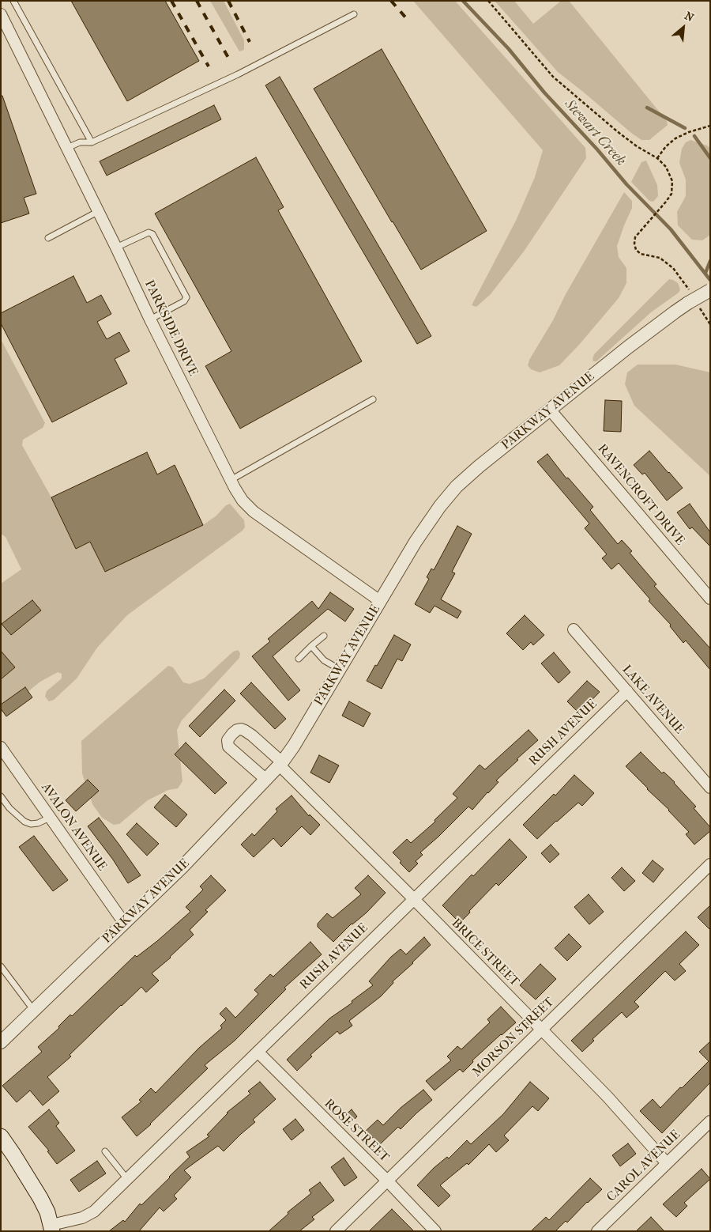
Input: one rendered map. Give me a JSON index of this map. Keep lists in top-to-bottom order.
{
  "streets": {
    "street": [
      "PARKSIDE DRIVE",
      "PARKWAY AVENUE",
      "RAVENCROFT DRIVE",
      "LAKE AVENUE",
      "RUSH AVENUE",
      "AVALON AVENUE",
      "BRICE STREET",
      "MORSON STREET",
      "ROSE STREET",
      "CAROL AVENUE"
    ]
  },
  "crossings": [
    ["PARKSIDE DRIVE", "PARKWAY AVENUE"],
    ["PARKWAY AVENUE", "RAVENCROFT DRIVE"],
    ["PARKWAY AVENUE", "AVALON AVENUE"],
    ["PARKWAY AVENUE", "BRICE STREET"],
    ["LAKE AVENUE", "RUSH AVENUE"],
    ["RUSH AVENUE", "BRICE STREET"],
    ["RUSH AVENUE", "ROSE STREET"],
    ["BRICE STREET", "MORSON STREET"],
    ["BRICE STREET", "CAROL AVENUE"],
    ["MORSON STREET", "ROSE STREET"]
  ],
  "water": ["Stewart Creek"],
  "north": "top right"
}
